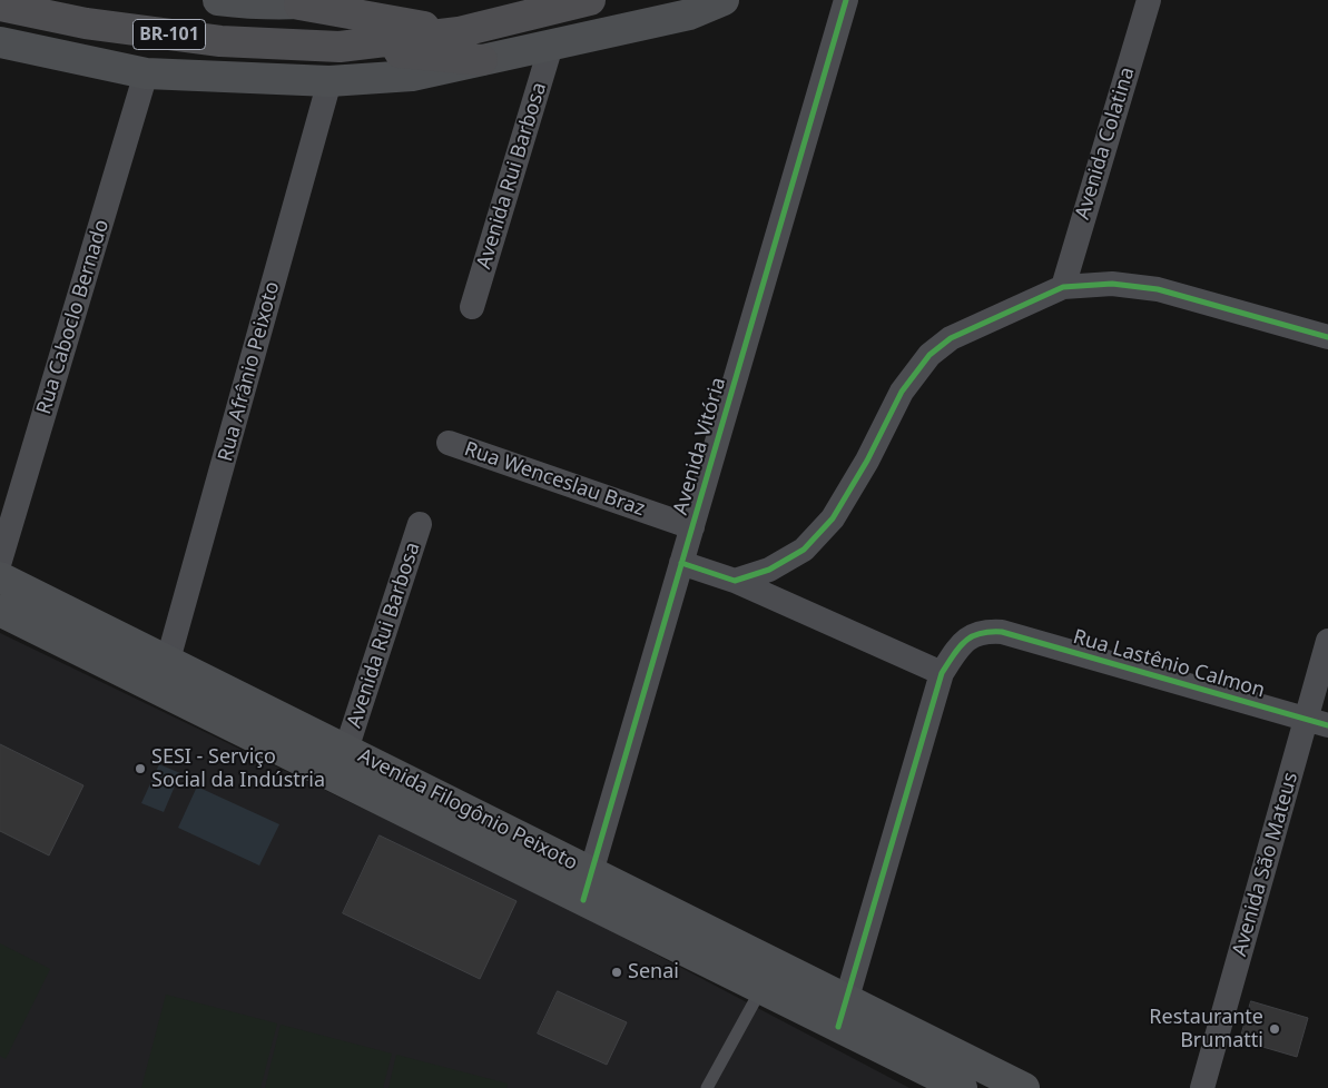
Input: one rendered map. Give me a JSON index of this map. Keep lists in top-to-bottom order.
{
  "streets": {
    "highway": ["BR-101"],
    "main road": ["Avenida Filogônio Peixoto"],
    "street": [
      "Avenida Colatina",
      "Avenida Rui Barbosa",
      "Rua Caboclo Bernado",
      "Rua Afrânio Peixoto",
      "Avenida Vitória",
      "Rua Wenceslau Braz",
      "Rua Lastênio Calmon",
      "Avenida São Mateus"
    ]
  },
  "crossings": [
    ["Avenida Rui Barbosa", "Avenida Filogônio Peixoto"],
    ["Rua Afrânio Peixoto", "Avenida Filogônio Peixoto"],
    ["Avenida Vitória", "Rua Wenceslau Braz"],
    ["Avenida Vitória", "Avenida Filogônio Peixoto"],
    ["Rua Lastênio Calmon", "Avenida São Mateus"]
  ],
  "places": ["SESI - Serviço Social da Indústria", "Senai", "Restaurante Brumatti"]
}
